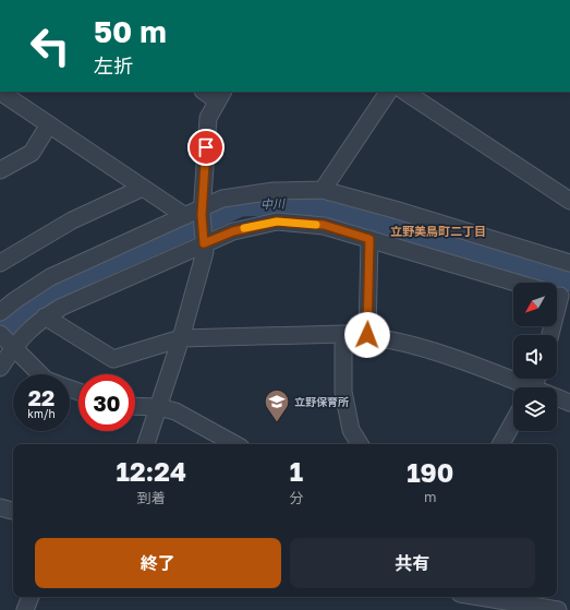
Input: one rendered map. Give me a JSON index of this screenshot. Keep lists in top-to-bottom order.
{
  "districts": ["立野美鳥町二丁目"],
  "water": ["中川"],
  "places": {
    "school or university": ["立野保育所"]
  },
  "north": "bottom left",
  "page": {
    "turn": ["50 m", "左折"],
    "speed": "22 km/h",
    "limit": "30",
    "eta": [
      "12:24",
      "到着",
      "1",
      "分",
      "190",
      "m"
    ],
    "buttons": ["終了", "共有"]
  }
}
